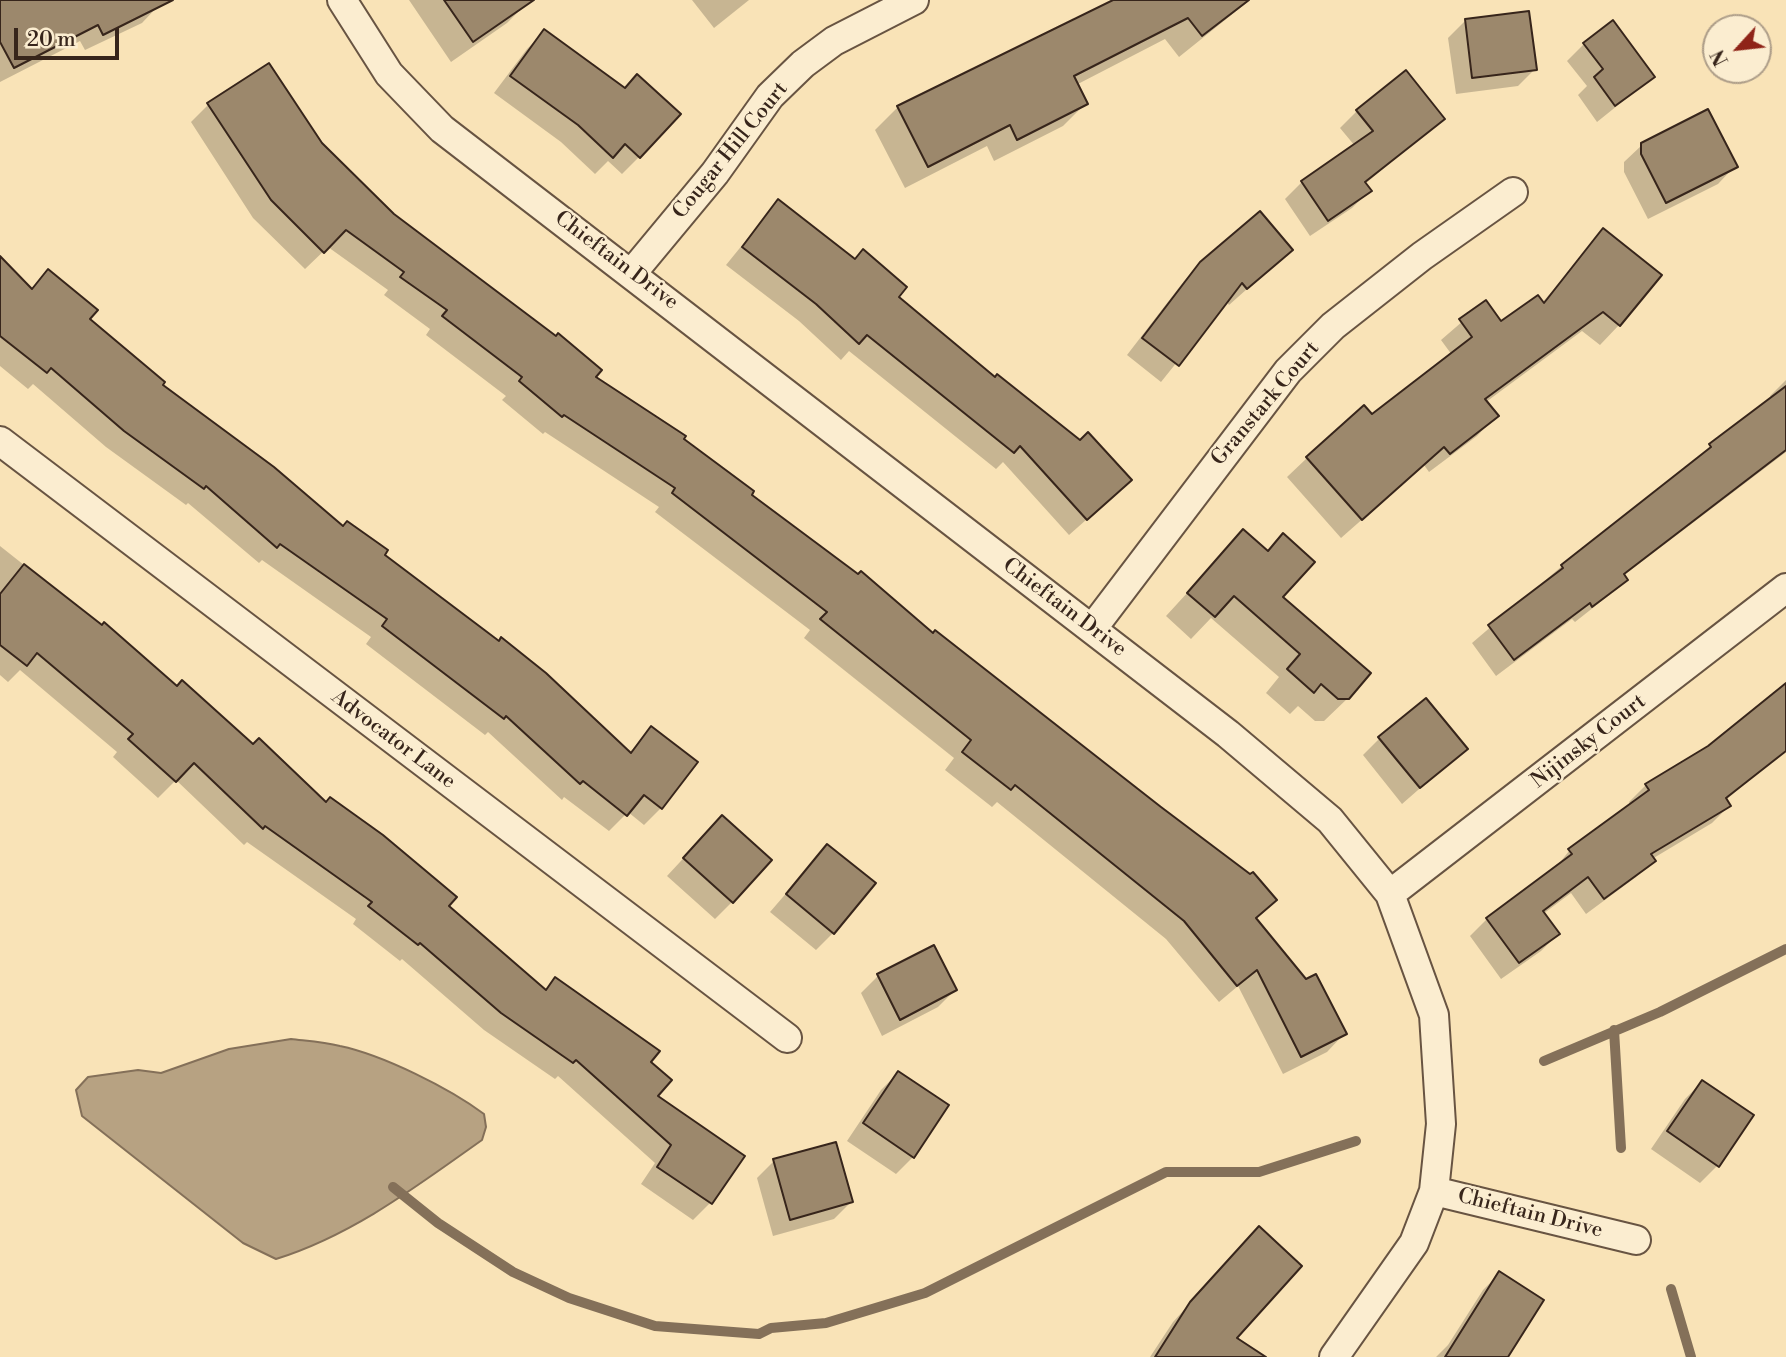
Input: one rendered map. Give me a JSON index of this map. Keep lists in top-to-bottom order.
{
  "streets": {
    "street": [
      "Cougar Hill Court",
      "Chieftain Drive",
      "Granstark Court",
      "Advocator Lane",
      "Nijinsky Court"
    ]
  },
  "crossings": [
    ["Cougar Hill Court", "Chieftain Drive"],
    ["Chieftain Drive", "Granstark Court"],
    ["Chieftain Drive", "Nijinsky Court"]
  ],
  "scale_bar": "20 m",
  "north": "bottom left"
}
